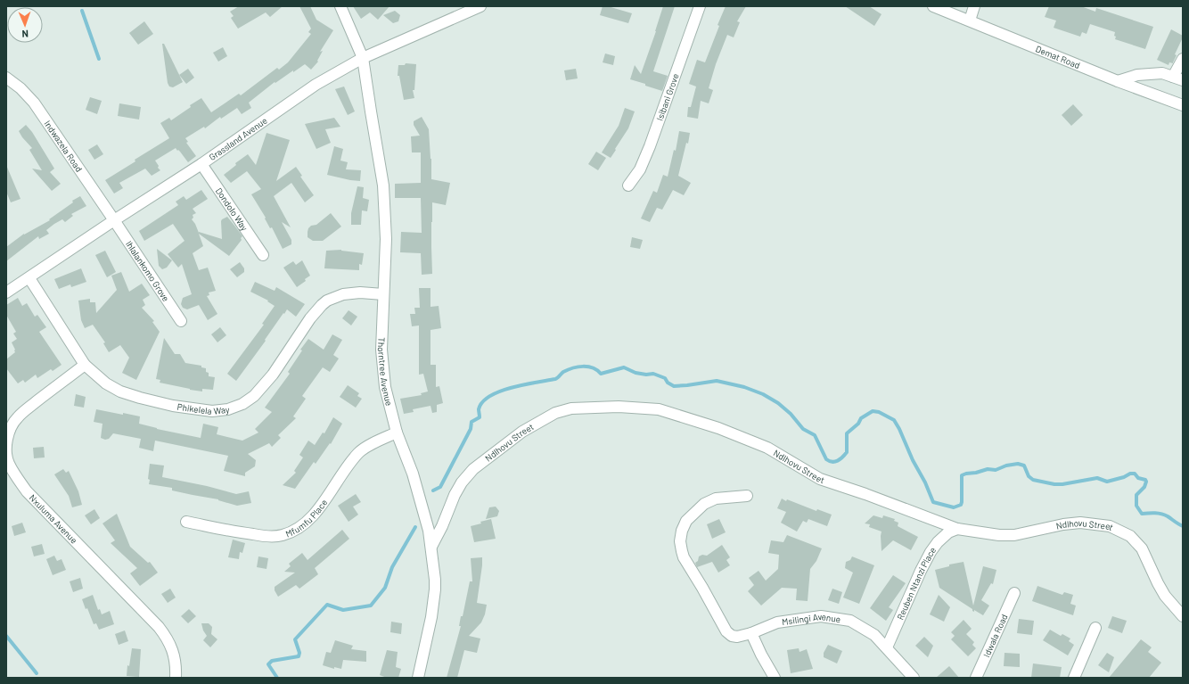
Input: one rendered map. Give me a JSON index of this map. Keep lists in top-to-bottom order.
{
  "streets": {
    "street": [
      "Demat Road",
      "Isibani Grove",
      "Grassland Avenue",
      "Indwazela Road",
      "Dondolo Way",
      "Ihlalankomo Grove",
      "Thorntree Avenue",
      "Phikelela Way",
      "Ndlhovu Street",
      "Mfumfu Place",
      "Nxuluma Avenue",
      "Reuben Ntanzi Place",
      "Msilingi Avenue",
      "Idwala Road"
    ]
  },
  "crossings": [
    ["Grassland Avenue", "Indwazela Road"],
    ["Grassland Avenue", "Dondolo Way"],
    ["Grassland Avenue", "Ihlalankomo Grove"],
    ["Grassland Avenue", "Thorntree Avenue"],
    ["Grassland Avenue", "Phikelela Way"],
    ["Indwazela Road", "Ihlalankomo Grove"],
    ["Thorntree Avenue", "Phikelela Way"],
    ["Thorntree Avenue", "Ndlhovu Street"],
    ["Thorntree Avenue", "Mfumfu Place"],
    ["Phikelela Way", "Nxuluma Avenue"],
    ["Ndlhovu Street", "Reuben Ntanzi Place"],
    ["Reuben Ntanzi Place", "Msilingi Avenue"]
  ],
  "north": "bottom"
}
